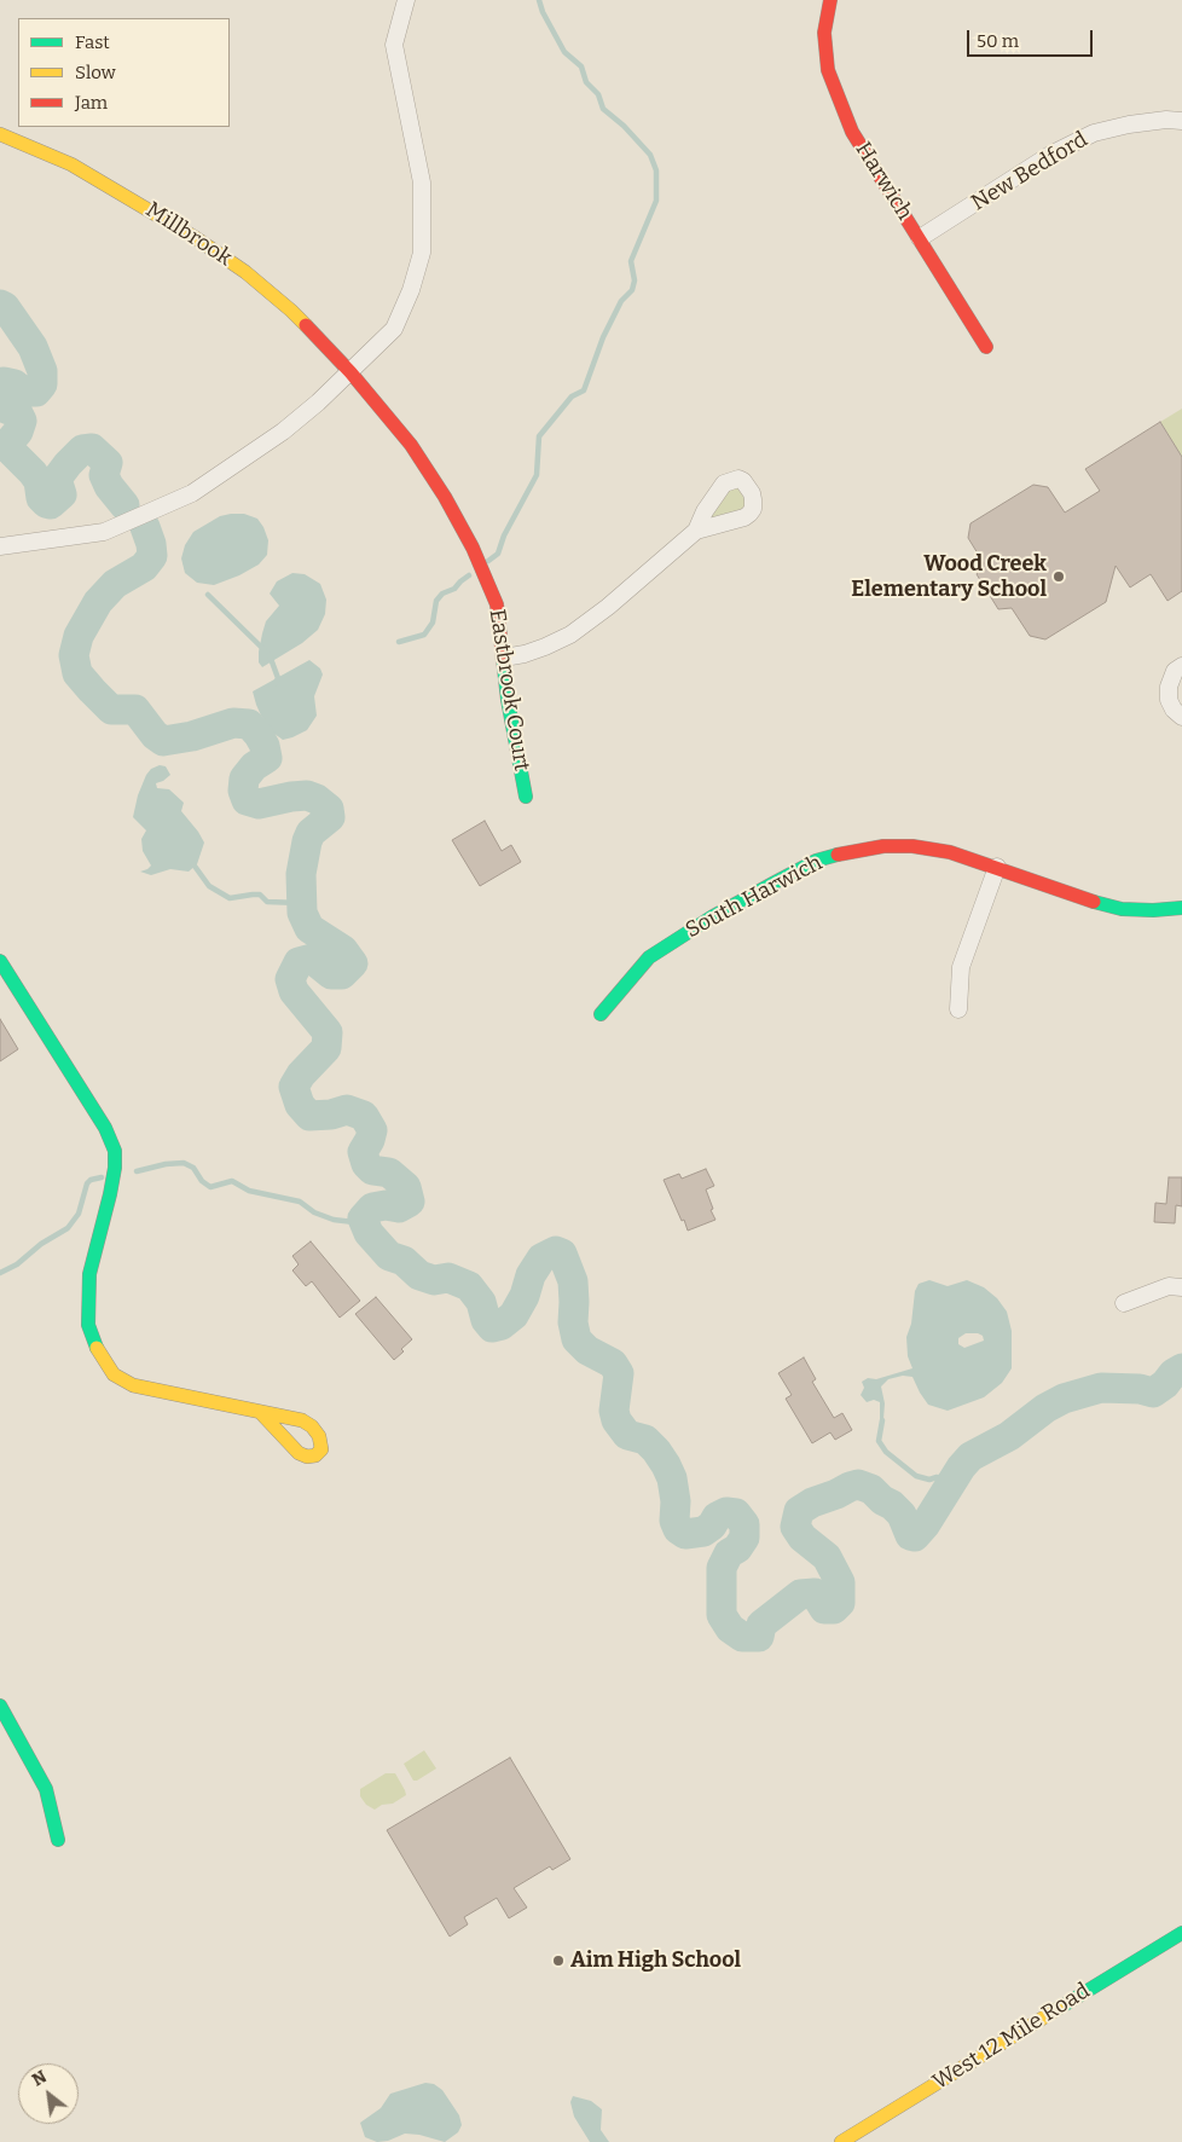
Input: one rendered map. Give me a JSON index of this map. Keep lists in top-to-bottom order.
{
  "streets": {
    "street": [
      "New Bedford",
      "Harwich",
      "Millbrook",
      "Eastbrook Court",
      "South Harwich",
      "West 12 Mile Road"
    ]
  },
  "crossings": [
    ["New Bedford", "Harwich"],
    ["Millbrook", "Eastbrook Court"]
  ],
  "places": ["Wood Creek Elementary School", "Aim High School"],
  "legend": ["Fast", "Slow", "Jam"],
  "scale_bar": "50 m",
  "north": "top left"
}
